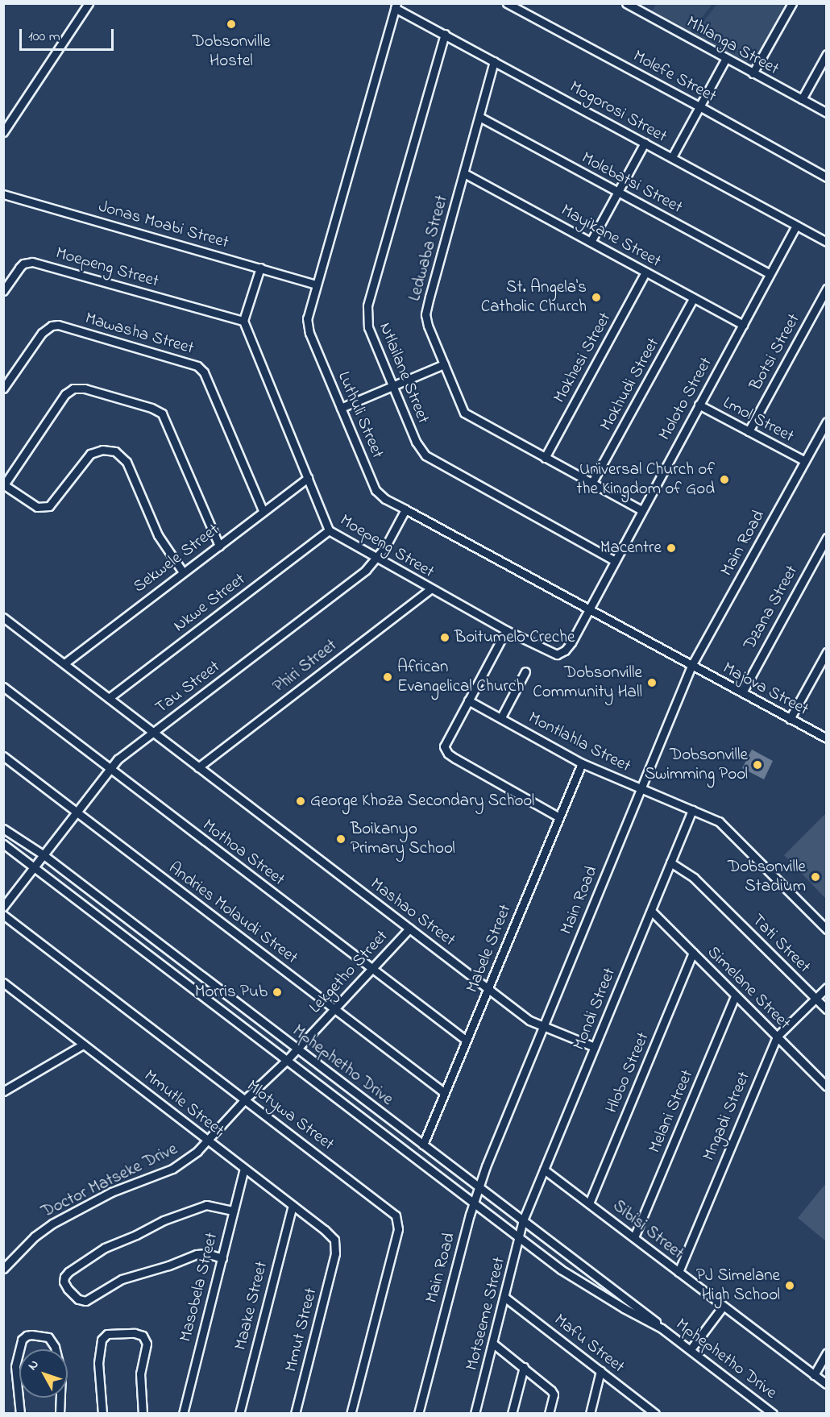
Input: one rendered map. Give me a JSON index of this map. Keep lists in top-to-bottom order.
{
  "streets": {
    "street": [
      "Mhlanga Street",
      "Molefe Street",
      "Mogorosi Street",
      "Molebatsi Street",
      "Jonas Moabi Street",
      "Mayikane Street",
      "Ledwaba Street",
      "Moepeng Street",
      "Mawasha Street",
      "Botsi Street",
      "Mokhesi Street",
      "Ntlailane Street",
      "Mokhudi Street",
      "Moloto Street",
      "Luthuli Street",
      "Lmol Street",
      "Main Road",
      "Sekwele Street",
      "Nkwe Street",
      "Dzana Street",
      "Phiri Street",
      "Tau Street",
      "Majova Street",
      "Montlahla Street",
      "Mothoa Street",
      "Mashao Street",
      "Andries Molaudi Street",
      "Tati Street",
      "Mabele Street",
      "Lekgetho Street",
      "Simelane Street",
      "Mondi Street",
      "Mphephetho Drive",
      "Hlobo Street",
      "Mmutle Street",
      "Melani Street",
      "Mlotywa Street",
      "Mngadi Street",
      "Doctor Matseke Drive",
      "Sibisi Street",
      "Masobela Street",
      "Maake Street",
      "Motseeme Street",
      "Mmut Street",
      "Mafu Street"
    ]
  },
  "crossings": [
    ["Mogorosi Street", "Ledwaba Street"],
    ["Mogorosi Street", "Ntlailane Street"],
    ["Mogorosi Street", "Moloto Street"],
    ["Mogorosi Street", "Luthuli Street"],
    ["Molebatsi Street", "Ledwaba Street"],
    ["Molebatsi Street", "Moloto Street"],
    ["Jonas Moabi Street", "Luthuli Street"],
    ["Mayikane Street", "Ledwaba Street"],
    ["Mayikane Street", "Mokhesi Street"],
    ["Mayikane Street", "Mokhudi Street"],
    ["Mayikane Street", "Moloto Street"],
    ["Ledwaba Street", "Mokhesi Street"],
    ["Ledwaba Street", "Mokhudi Street"],
    ["Ledwaba Street", "Moloto Street"],
    ["Moepeng Street", "Moloto Street"],
    ["Moepeng Street", "Sekwele Street"],
    ["Moepeng Street", "Nkwe Street"],
    ["Moepeng Street", "Phiri Street"],
    ["Moepeng Street", "Tau Street"],
    ["Mawasha Street", "Sekwele Street"],
    ["Botsi Street", "Lmol Street"],
    ["Ntlailane Street", "Moloto Street"],
    ["Moloto Street", "Luthuli Street"],
    ["Moloto Street", "Lmol Street"],
    ["Luthuli Street", "Main Road"],
    ["Luthuli Street", "Tau Street"],
    ["Luthuli Street", "Majova Street"],
    ["Lmol Street", "Main Road"],
    ["Main Road", "Majova Street"],
    ["Main Road", "Montlahla Street"],
    ["Main Road", "Mashao Street"],
    ["Main Road", "Mphephetho Drive"],
    ["Sekwele Street", "Mashao Street"],
    ["Nkwe Street", "Mashao Street"],
    ["Dzana Street", "Majova Street"],
    ["Phiri Street", "Mashao Street"],
    ["Tau Street", "Mothoa Street"],
    ["Tau Street", "Mashao Street"],
    ["Tau Street", "Andries Molaudi Street"],
    ["Tau Street", "Mphephetho Drive"],
    ["Montlahla Street", "Mabele Street"],
    ["Montlahla Street", "Mondi Street"],
    ["Mothoa Street", "Mabele Street"],
    ["Mothoa Street", "Lekgetho Street"],
    ["Mashao Street", "Mabele Street"],
    ["Mashao Street", "Lekgetho Street"],
    ["Mashao Street", "Mondi Street"],
    ["Andries Molaudi Street", "Mabele Street"],
    ["Andries Molaudi Street", "Lekgetho Street"],
    ["Tati Street", "Mondi Street"],
    ["Tati Street", "Mngadi Street"],
    ["Mabele Street", "Mphephetho Drive"],
    ["Lekgetho Street", "Mphephetho Drive"],
    ["Lekgetho Street", "Mmutle Street"],
    ["Lekgetho Street", "Mlotywa Street"],
    ["Lekgetho Street", "Doctor Matseke Drive"],
    ["Simelane Street", "Mondi Street"],
    ["Simelane Street", "Hlobo Street"],
    ["Simelane Street", "Melani Street"],
    ["Simelane Street", "Mngadi Street"],
    ["Mondi Street", "Mphephetho Drive"],
    ["Mondi Street", "Sibisi Street"],
    ["Mondi Street", "Motseeme Street"],
    ["Mphephetho Drive", "Motseeme Street"],
    ["Hlobo Street", "Sibisi Street"],
    ["Mmutle Street", "Doctor Matseke Drive"],
    ["Mmutle Street", "Masobela Street"],
    ["Mmutle Street", "Maake Street"],
    ["Mmutle Street", "Mmut Street"],
    ["Melani Street", "Sibisi Street"],
    ["Mngadi Street", "Sibisi Street"],
    ["Motseeme Street", "Mafu Street"]
  ],
  "places": [
    "Dobsonville Hostel",
    "St. Angela's Catholic Church",
    "Universal Church of the Kingdom of God",
    "Macentre",
    "Boitumelo Creche",
    "African Evangelical Church",
    "Dobsonville Community Hall",
    "Dobsonville Swimming Pool",
    "George Khoza Secondary School",
    "Boikanyo Primary School",
    "Dobsonville Stadium",
    "Morris Pub",
    "PJ Simelane High School"
  ],
  "scale_bar": "100 m",
  "north": "top left"
}
